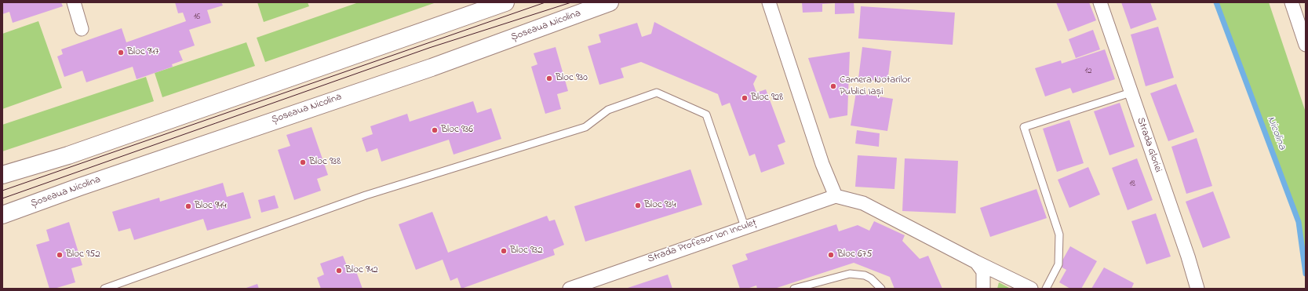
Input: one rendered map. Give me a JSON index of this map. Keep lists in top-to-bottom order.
{
  "streets": {
    "main road": ["Șoseaua Nicolina"],
    "street": ["Strada Gloriei", "Strada Profesor Ion Inculeț"]
  },
  "water": ["Nicolina"],
  "places": [
    "Bloc 947",
    "Bloc 930",
    "Camera Notarilor Publici Iași",
    "Bloc 928",
    "Bloc 936",
    "Bloc 938",
    "Bloc 934",
    "Bloc 944",
    "Bloc 932",
    "Bloc 952",
    "Bloc 675",
    "Bloc 942"
  ],
  "house_numbers": ["16", "12", "18"]
}
